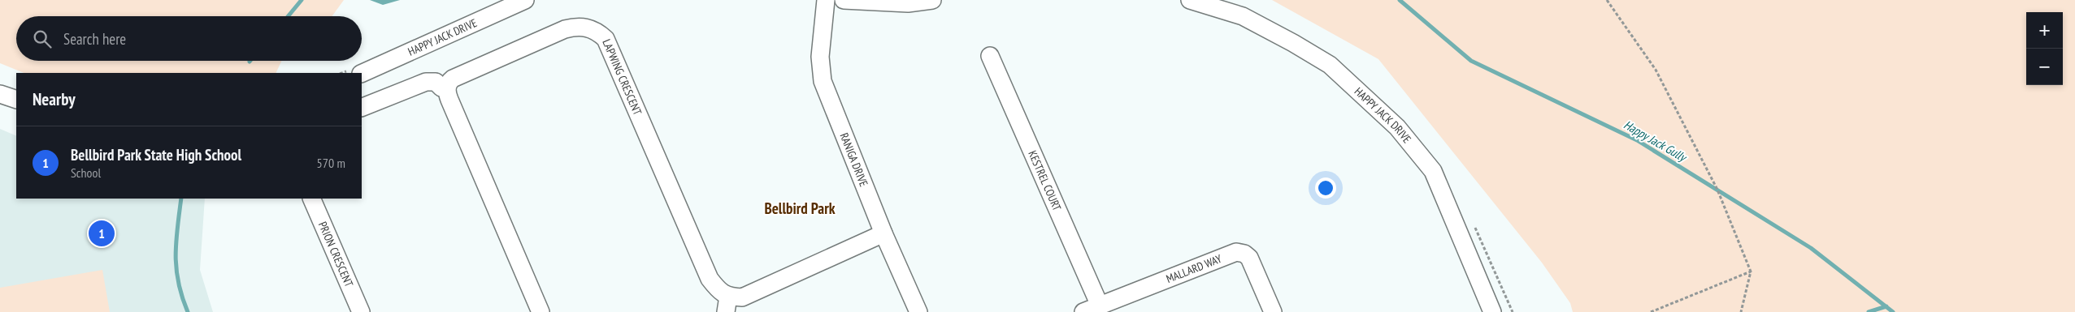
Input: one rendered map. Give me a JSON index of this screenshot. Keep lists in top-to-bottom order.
{
  "streets": {
    "street": [
      "HAPPY JACK DRIVE",
      "LAPWING CRESCENT",
      "RANIGA DRIVE",
      "KESTREL COURT",
      "PRION CRESCENT",
      "MALLARD WAY"
    ]
  },
  "crossings": [
    ["LAPWING CRESCENT", "RANIGA DRIVE"],
    ["KESTREL COURT", "MALLARD WAY"]
  ],
  "districts": ["Bellbird Park"],
  "water": ["Happy Jack Gully"],
  "page": {
    "map_buttons": ["+", "−"],
    "search": "Search here",
    "heading": "Nearby",
    "list": [
      {
        "mark": "1",
        "name": "Bellbird Park State High School",
        "note": "School",
        "value": "570 m"
      }
    ],
    "pins": "1"
  }
}
